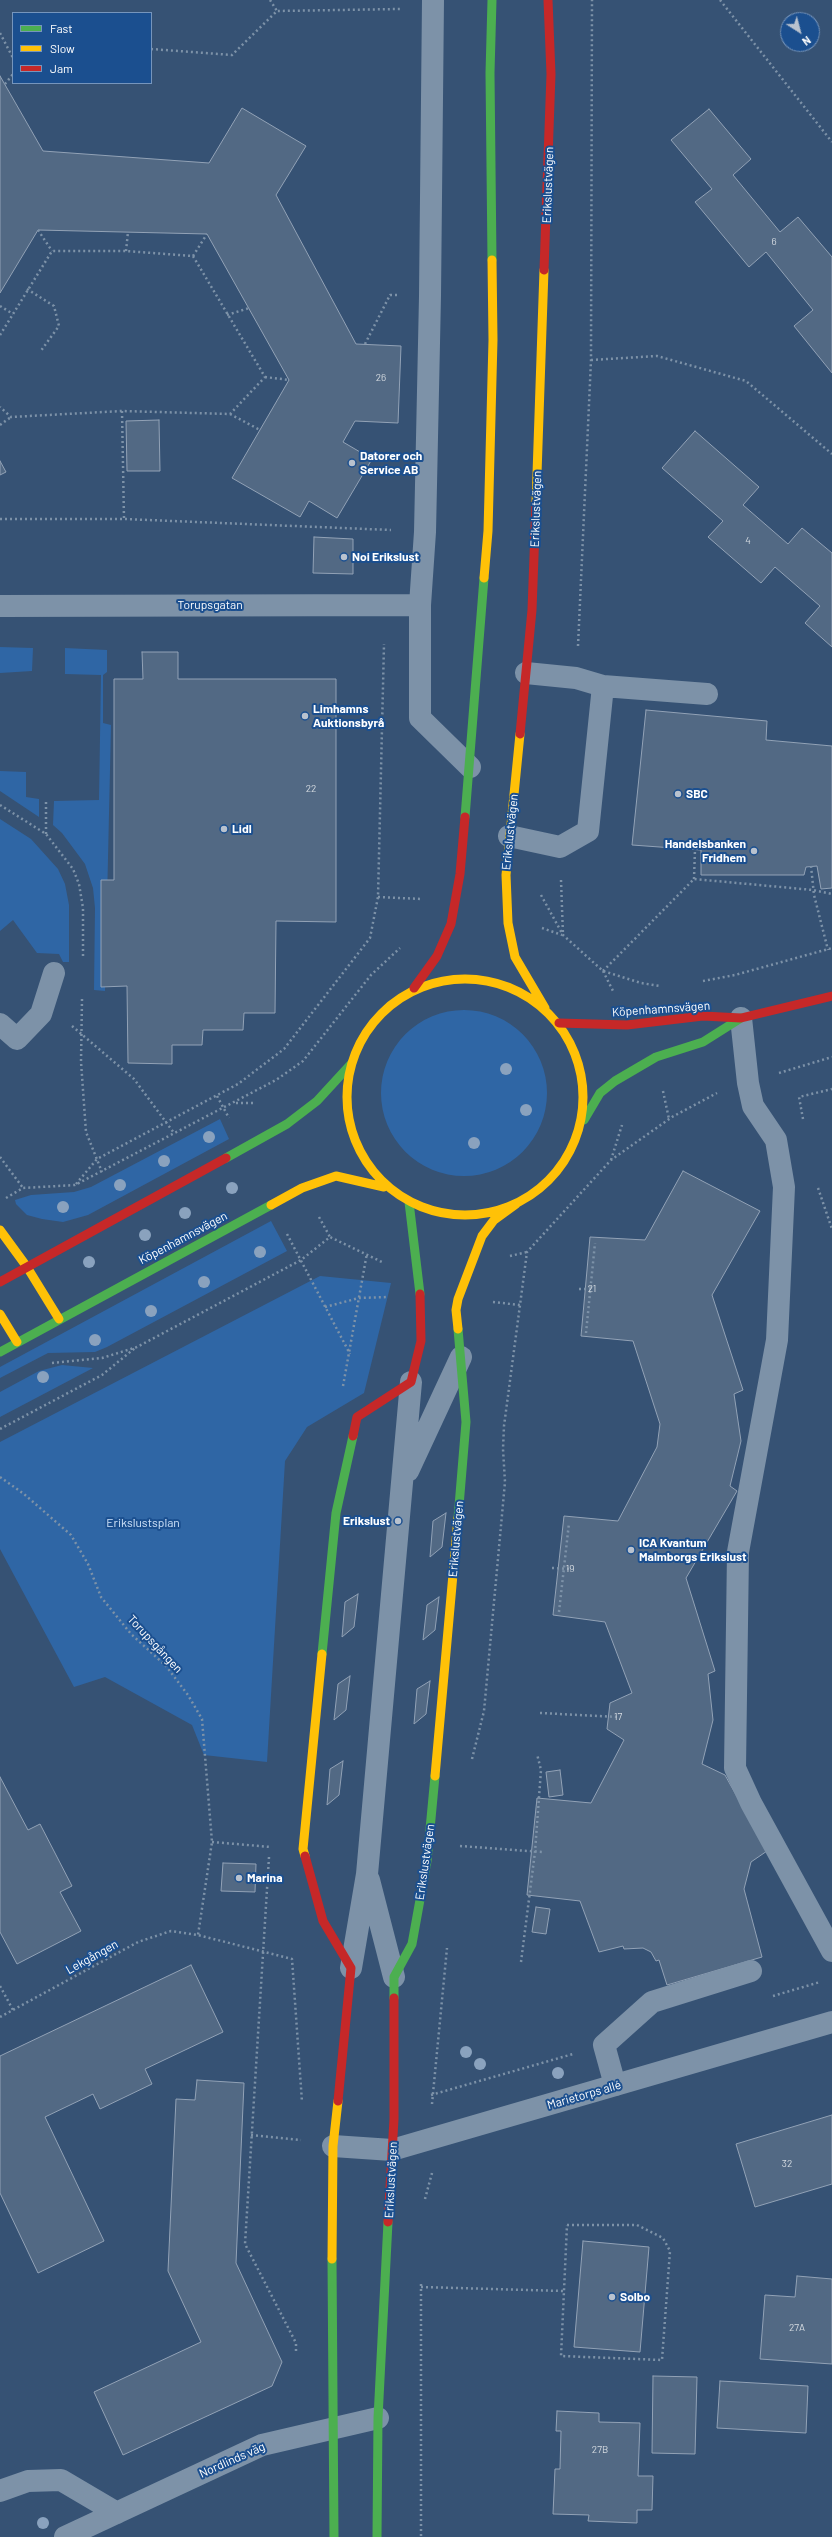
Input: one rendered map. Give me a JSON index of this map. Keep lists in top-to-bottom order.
{
  "streets": {
    "street": [
      "Erikslustvägen",
      "Torupsgatan",
      "Köpenhamnsvägen",
      "Marietorps allé",
      "Nordlinds väg"
    ],
    "path": ["Torupsgången", "Lekgången"]
  },
  "crossings": [
    ["Erikslustvägen", "Köpenhamnsvägen"],
    ["Erikslustvägen", "Marietorps allé"],
    ["Erikslustvägen", "Nordlinds väg"],
    ["Torupsgången", "Lekgången"]
  ],
  "parks": ["Erikslustsplan"],
  "places": [
    "Datorer och Service AB",
    "Noi Erikslust",
    "Limhamns Auktionsbyrå",
    "SBC",
    "Lidl",
    "Handelsbanken Fridhem",
    "Erikslust",
    "ICA Kvantum Malmborgs Erikslust",
    "Marina",
    "Solbo"
  ],
  "house_numbers": [
    "6",
    "26",
    "4",
    "22",
    "21",
    "19",
    "17",
    "32",
    "27A",
    "27B"
  ],
  "legend": ["Fast", "Slow", "Jam"],
  "north": "bottom right"
}
